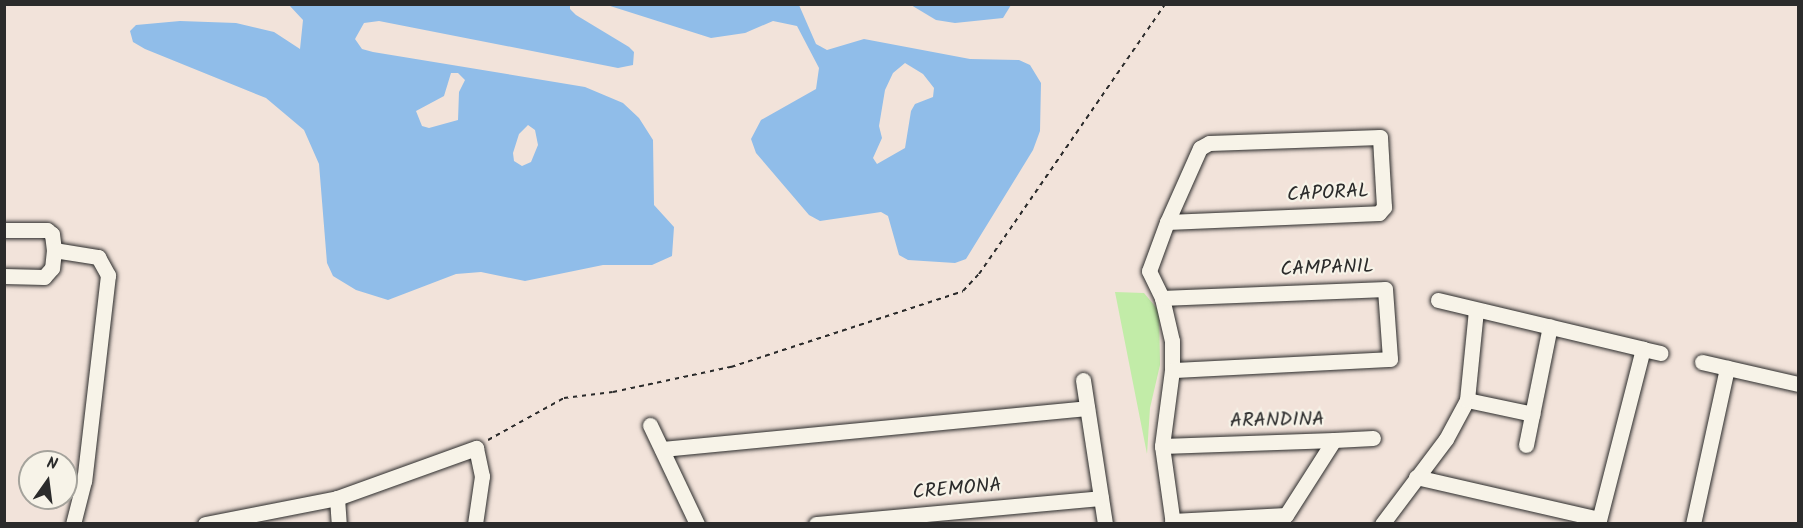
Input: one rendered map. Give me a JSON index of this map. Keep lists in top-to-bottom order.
{
  "streets": {
    "street": [
      "CAPORAL",
      "CAMPANIL",
      "ARANDINA",
      "CREMONA"
    ]
  },
  "north": "top"
}
